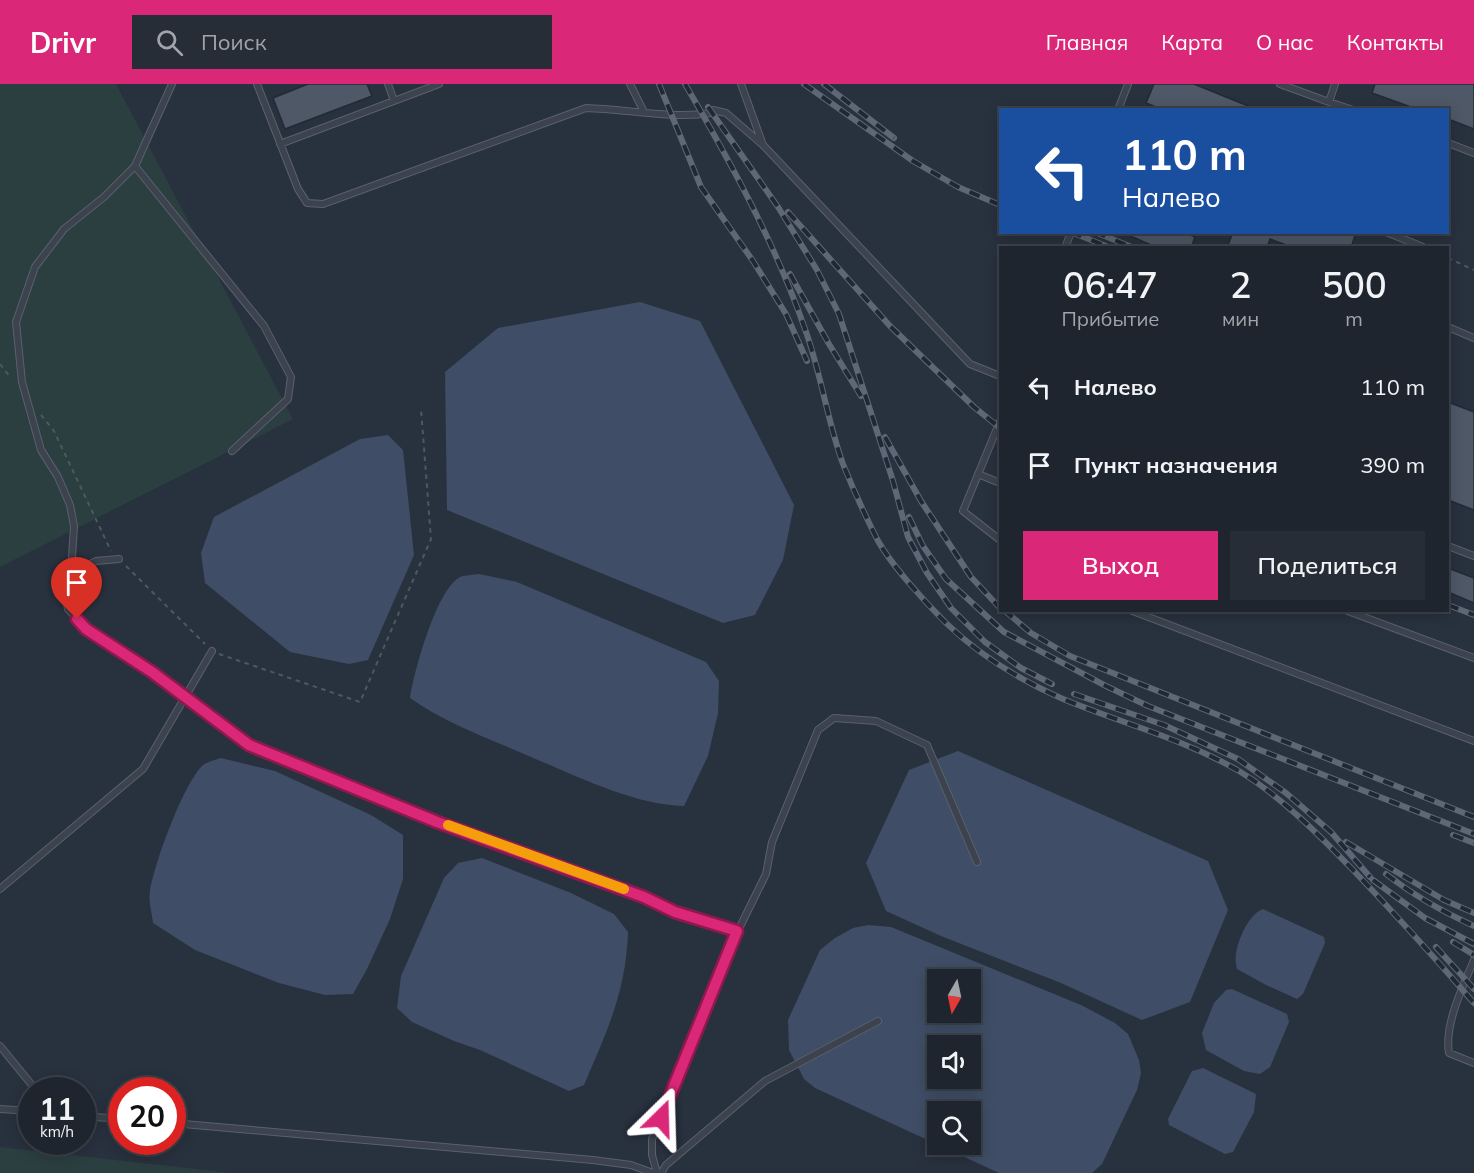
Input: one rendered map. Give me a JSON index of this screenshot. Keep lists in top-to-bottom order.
{
  "north": "bottom",
  "page": {
    "header": "Drivr",
    "search": "Поиск",
    "nav": [
      "Главная",
      "Карта",
      "О нас",
      "Контакты"
    ],
    "turn": ["110 m", "Налево"],
    "eta": [
      "06:47",
      "Прибытие",
      "2",
      "мин",
      "500",
      "m"
    ],
    "list": [
      {
        "name": "Налево",
        "value": "110 m"
      },
      {
        "name": "Пункт назначения",
        "value": "390 m"
      }
    ],
    "buttons": ["Выход", "Поделиться"],
    "speed": "11 km/h",
    "limit": "20"
  }
}
